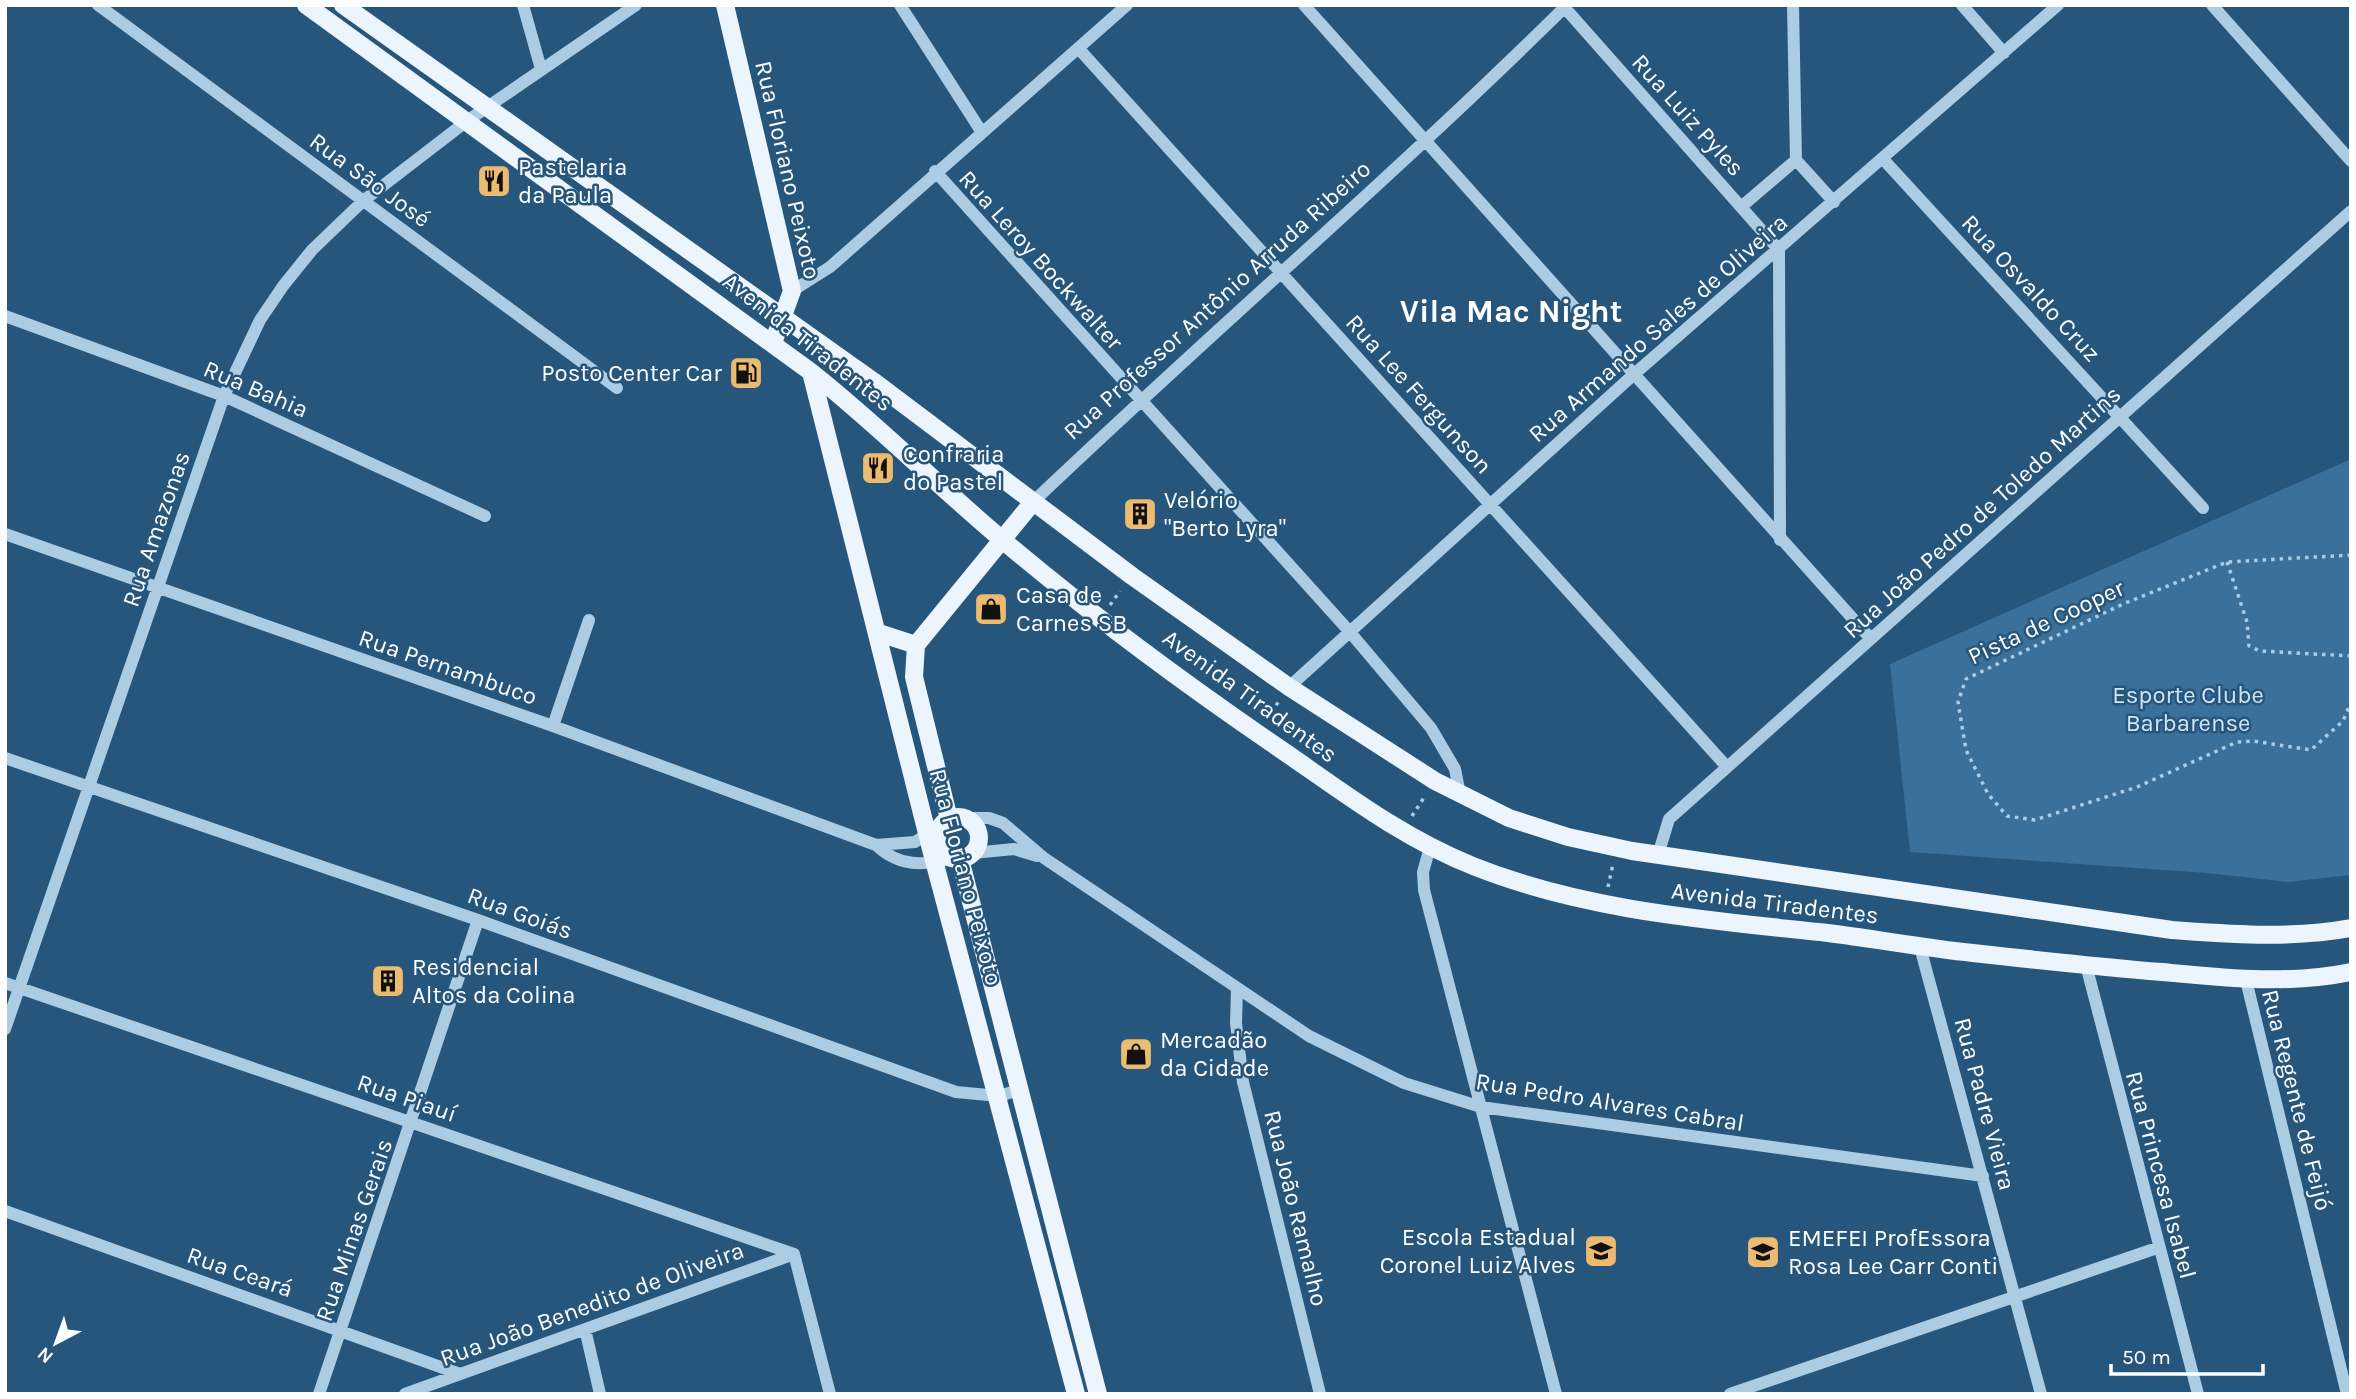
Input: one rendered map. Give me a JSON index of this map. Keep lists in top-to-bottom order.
{
  "streets": {
    "main road": ["Rua Floriano Peixoto", "Rua Professor Antônio Arruda Ribeiro", "Avenida Tiradentes"],
    "street": [
      "Rua Luiz Pyles",
      "Rua São José",
      "Rua Leroy Bockwalter",
      "Rua Osvaldo Cruz",
      "Rua Armando Sales de Oliveira",
      "Rua Bahia",
      "Rua Lee Fergunson",
      "Rua João Pedro de Toledo Martins",
      "Rua Amazonas",
      "Rua Pernambuco",
      "Rua Goiás",
      "Rua Piauí",
      "Rua Regente de Feijó",
      "Rua Pedro Alvares Cabral",
      "Rua Padre Vieira",
      "Rua Princesa Isabel",
      "Rua João Ramalho",
      "Rua Minas Gerais",
      "Rua Ceará",
      "Rua João Benedito de Oliveira"
    ],
    "path": ["Pista de Cooper"]
  },
  "crossings": [
    ["Rua Luiz Pyles", "Rua Professor Antônio Arruda Ribeiro"],
    ["Rua Luiz Pyles", "Rua Armando Sales de Oliveira"],
    ["Rua Floriano Peixoto", "Rua Professor Antônio Arruda Ribeiro"],
    ["Rua Floriano Peixoto", "Avenida Tiradentes"],
    ["Rua Floriano Peixoto", "Rua Pernambuco"],
    ["Rua Floriano Peixoto", "Rua Goiás"],
    ["Rua Floriano Peixoto", "Rua Pedro Alvares Cabral"],
    ["Rua São José", "Rua Amazonas"],
    ["Rua Leroy Bockwalter", "Rua Professor Antônio Arruda Ribeiro"],
    ["Rua Leroy Bockwalter", "Rua Armando Sales de Oliveira"],
    ["Rua Leroy Bockwalter", "Avenida Tiradentes"],
    ["Rua Osvaldo Cruz", "Rua Armando Sales de Oliveira"],
    ["Rua Osvaldo Cruz", "Rua João Pedro de Toledo Martins"],
    ["Rua Professor Antônio Arruda Ribeiro", "Avenida Tiradentes"],
    ["Rua Professor Antônio Arruda Ribeiro", "Rua Lee Fergunson"],
    ["Rua Armando Sales de Oliveira", "Avenida Tiradentes"],
    ["Rua Armando Sales de Oliveira", "Rua Lee Fergunson"],
    ["Avenida Tiradentes", "Rua João Pedro de Toledo Martins"],
    ["Avenida Tiradentes", "Rua Amazonas"],
    ["Avenida Tiradentes", "Rua Regente de Feijó"],
    ["Avenida Tiradentes", "Rua Padre Vieira"],
    ["Avenida Tiradentes", "Rua Princesa Isabel"],
    ["Rua Bahia", "Rua Amazonas"],
    ["Rua Lee Fergunson", "Rua João Pedro de Toledo Martins"],
    ["Rua Amazonas", "Rua Pernambuco"],
    ["Rua Amazonas", "Rua Goiás"],
    ["Rua Amazonas", "Rua Piauí"],
    ["Rua Pernambuco", "Rua Pedro Alvares Cabral"],
    ["Rua Goiás", "Rua Minas Gerais"],
    ["Rua Piauí", "Rua Minas Gerais"],
    ["Rua Piauí", "Rua João Benedito de Oliveira"],
    ["Rua Pedro Alvares Cabral", "Rua Padre Vieira"],
    ["Rua Pedro Alvares Cabral", "Rua João Ramalho"],
    ["Rua Minas Gerais", "Rua Ceará"],
    ["Rua Ceará", "Rua João Benedito de Oliveira"]
  ],
  "districts": ["Vila Mac Night"],
  "parks": ["Esporte Clube Barbarense"],
  "places": {
    "restaurant": ["Pastelaria da Paula", "Confraria do Pastel"],
    "fuel station": ["Posto Center Car"],
    "building": ["Velório \"Berto Lyra\"", "Residencial Altos da Colina"],
    "shop": ["Casa de Carnes SB", "Mercadão da Cidade"],
    "school or university": ["Escola Estadual Coronel Luiz Alves", "EMEFEI ProfEssora Rosa Lee Carr Conti"]
  },
  "scale_bar": "50 m",
  "north": "bottom left"
}
